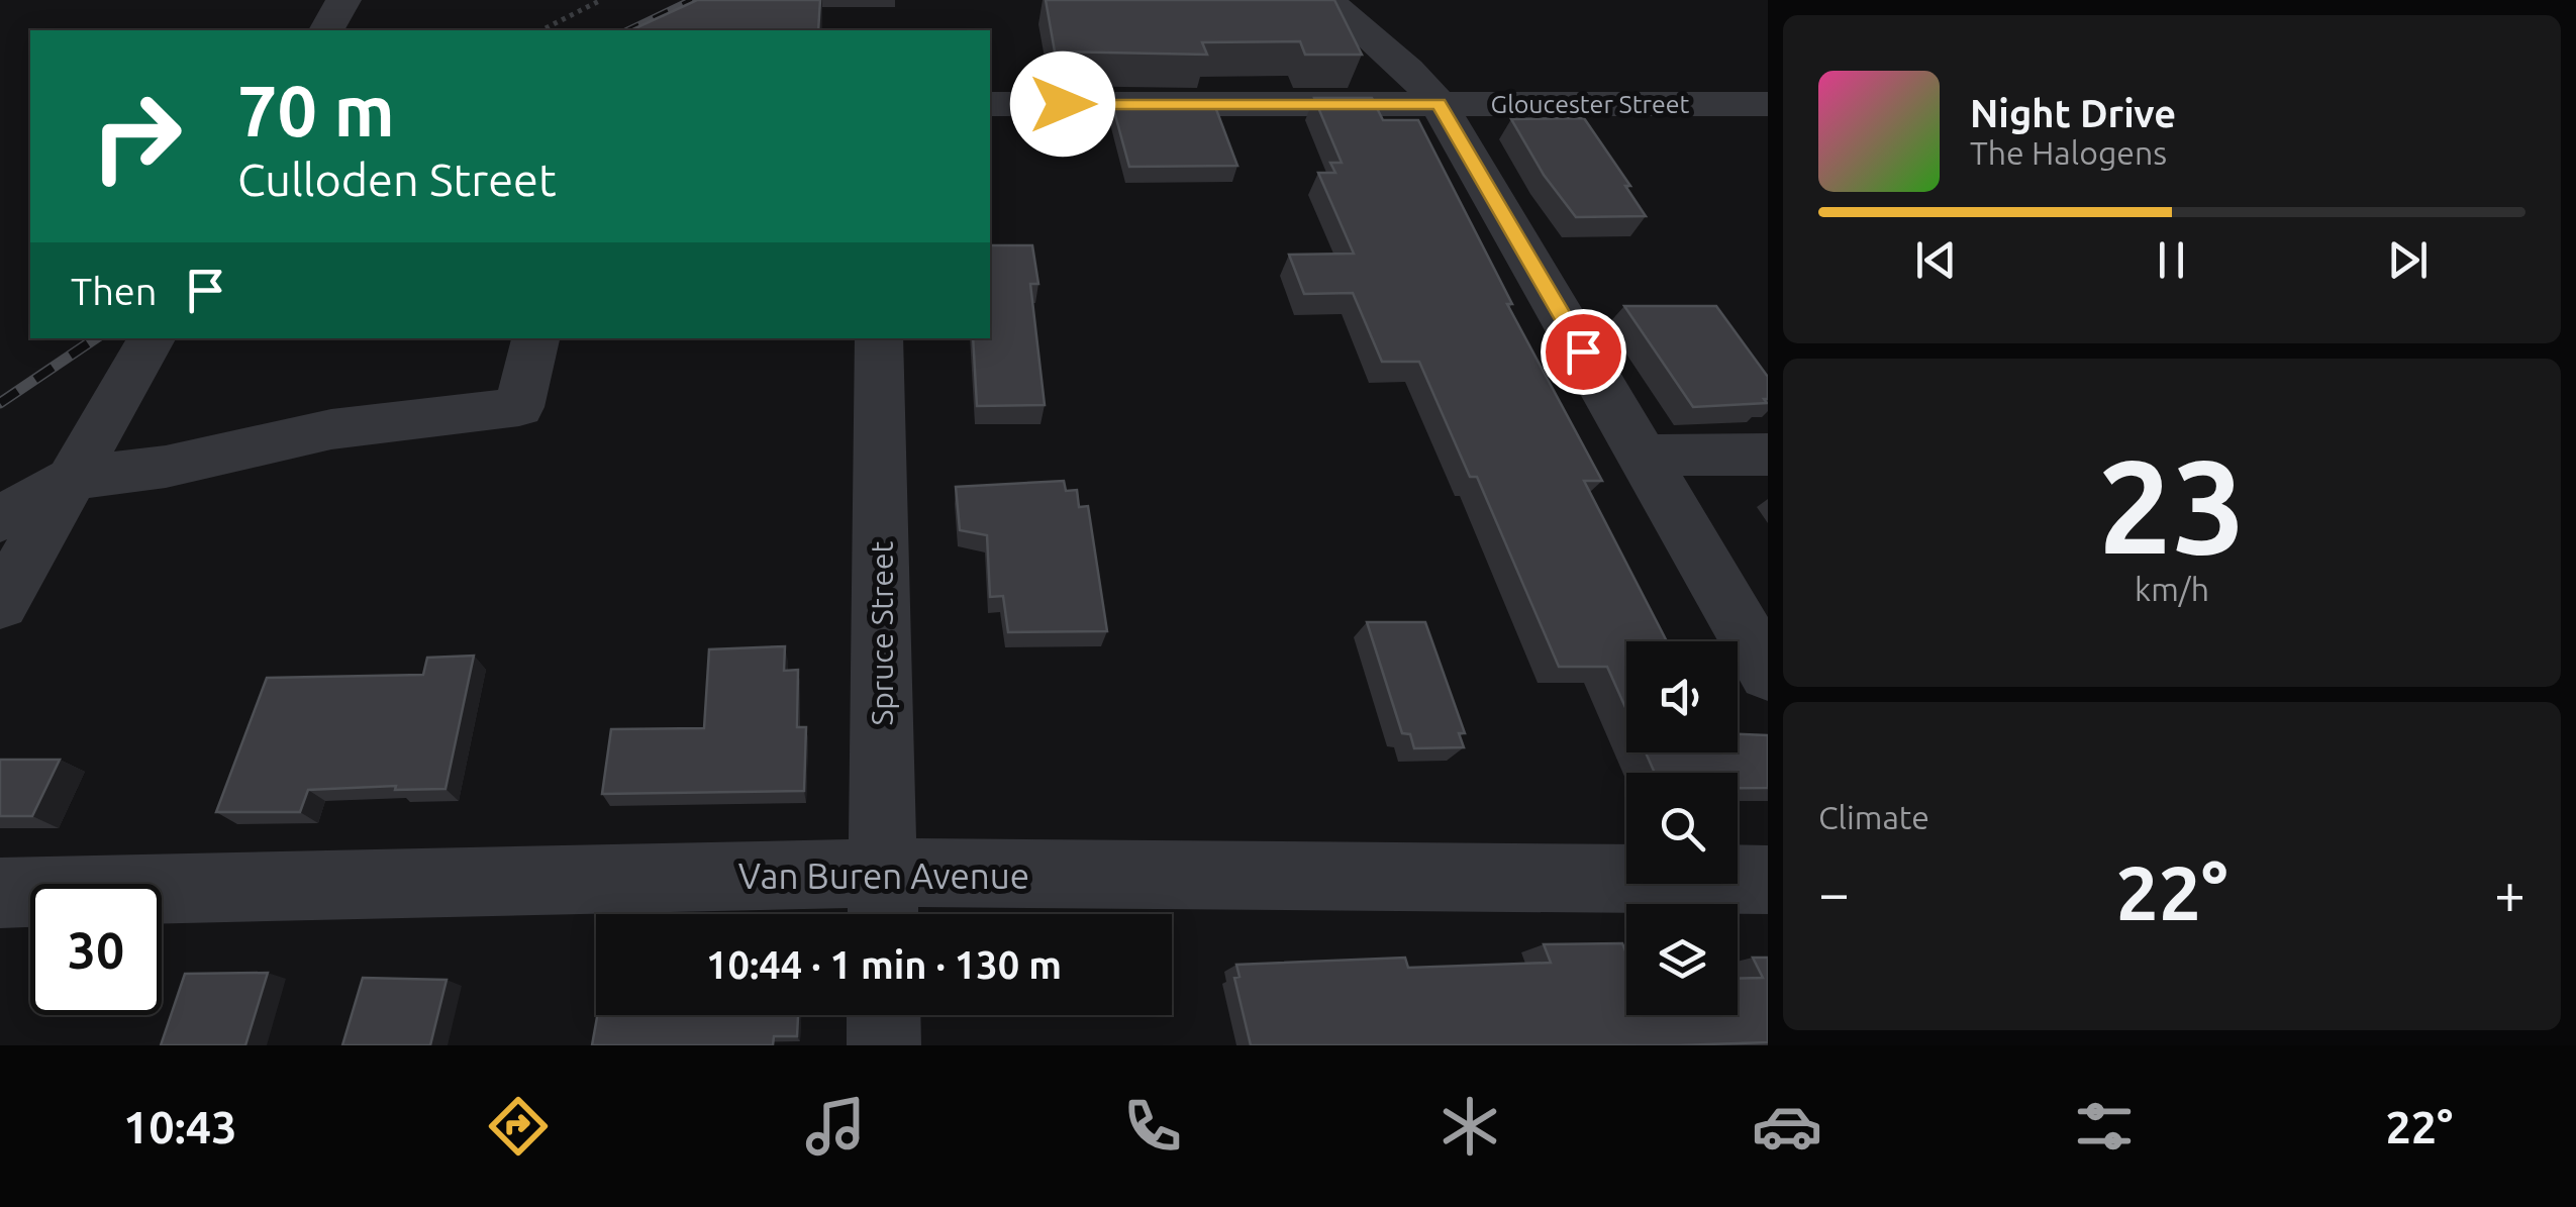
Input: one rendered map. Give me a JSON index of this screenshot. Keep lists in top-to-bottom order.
{
  "streets": {
    "street": ["Gloucester Street", "Spruce Street", "Van Buren Avenue"]
  },
  "crossings": [
    ["Spruce Street", "Van Buren Avenue"]
  ],
  "page": {
    "turn": ["70 m", "Culloden Street"],
    "song": ["Night Drive", "The Halogens"],
    "then": "Then",
    "tile": [
      ["23", "km/h"],
      "Climate"
    ],
    "heat": ["−", "22°", "+"],
    "limit": "30",
    "trip": "10:44 · 1 min · 130 m",
    "tabs": ["10:43", "22°"]
  }
}
